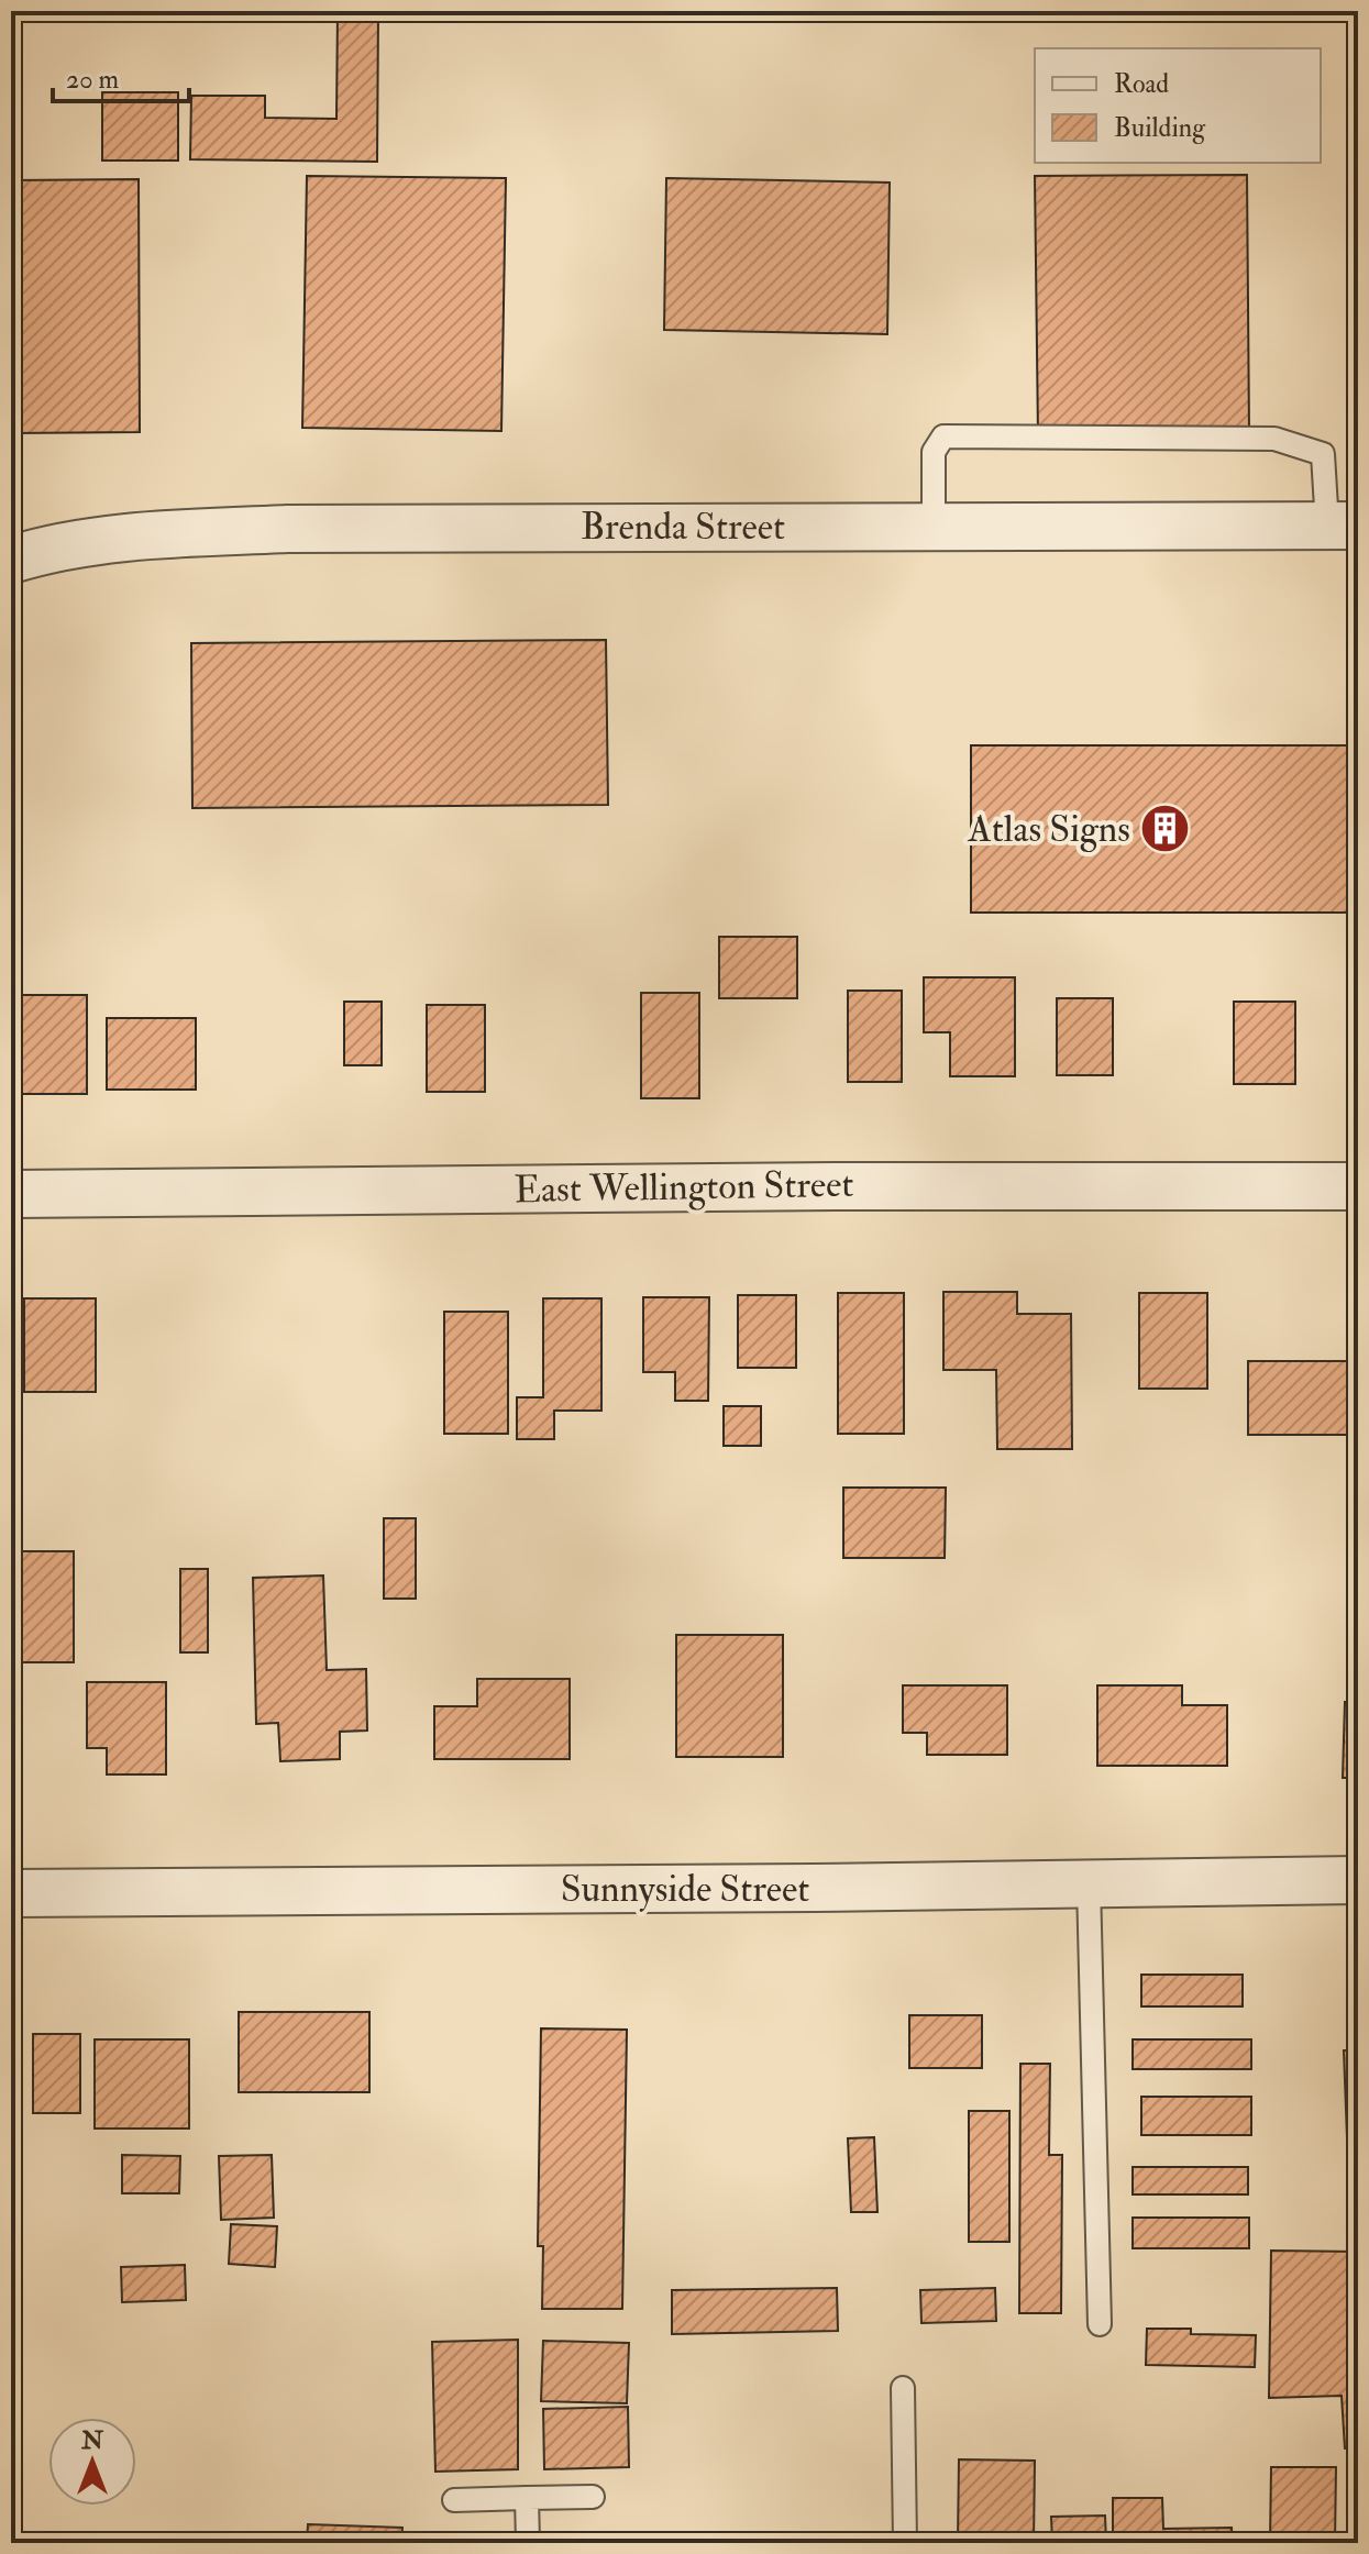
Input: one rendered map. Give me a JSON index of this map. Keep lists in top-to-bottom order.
{
  "streets": {
    "street": ["Brenda Street", "East Wellington Street", "Sunnyside Street"]
  },
  "places": {
    "building": ["Atlas Signs"]
  },
  "legend": ["Road", "Building"],
  "scale_bar": "20 m",
  "north": "top"
}
